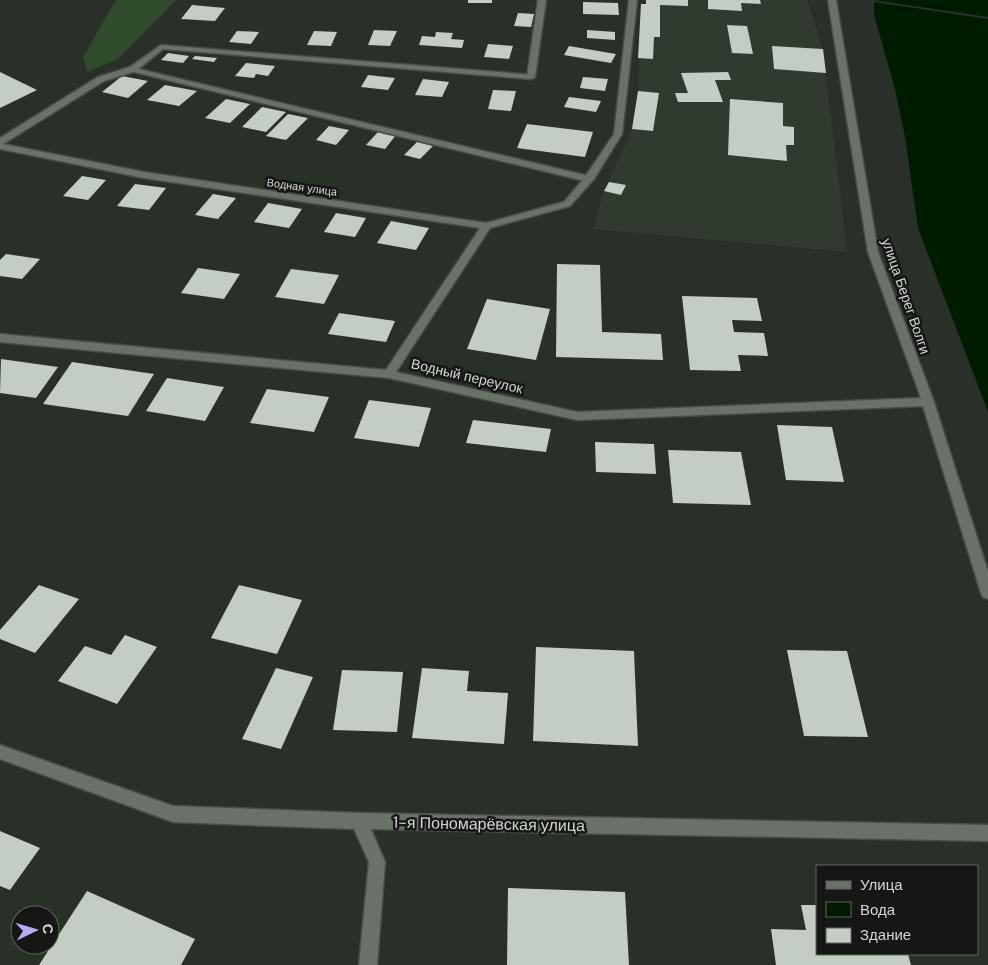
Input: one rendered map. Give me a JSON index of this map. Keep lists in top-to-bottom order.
{
  "streets": {
    "street": [
      "Водная улица",
      "улица Берег Волги",
      "Водный переулок",
      "1-я Пономарёвская улица"
    ]
  },
  "crossings": [
    ["улица Берег Волги", "Водный переулок"]
  ],
  "legend": ["Улица", "Вода", "Здание"],
  "north": "right"
}
